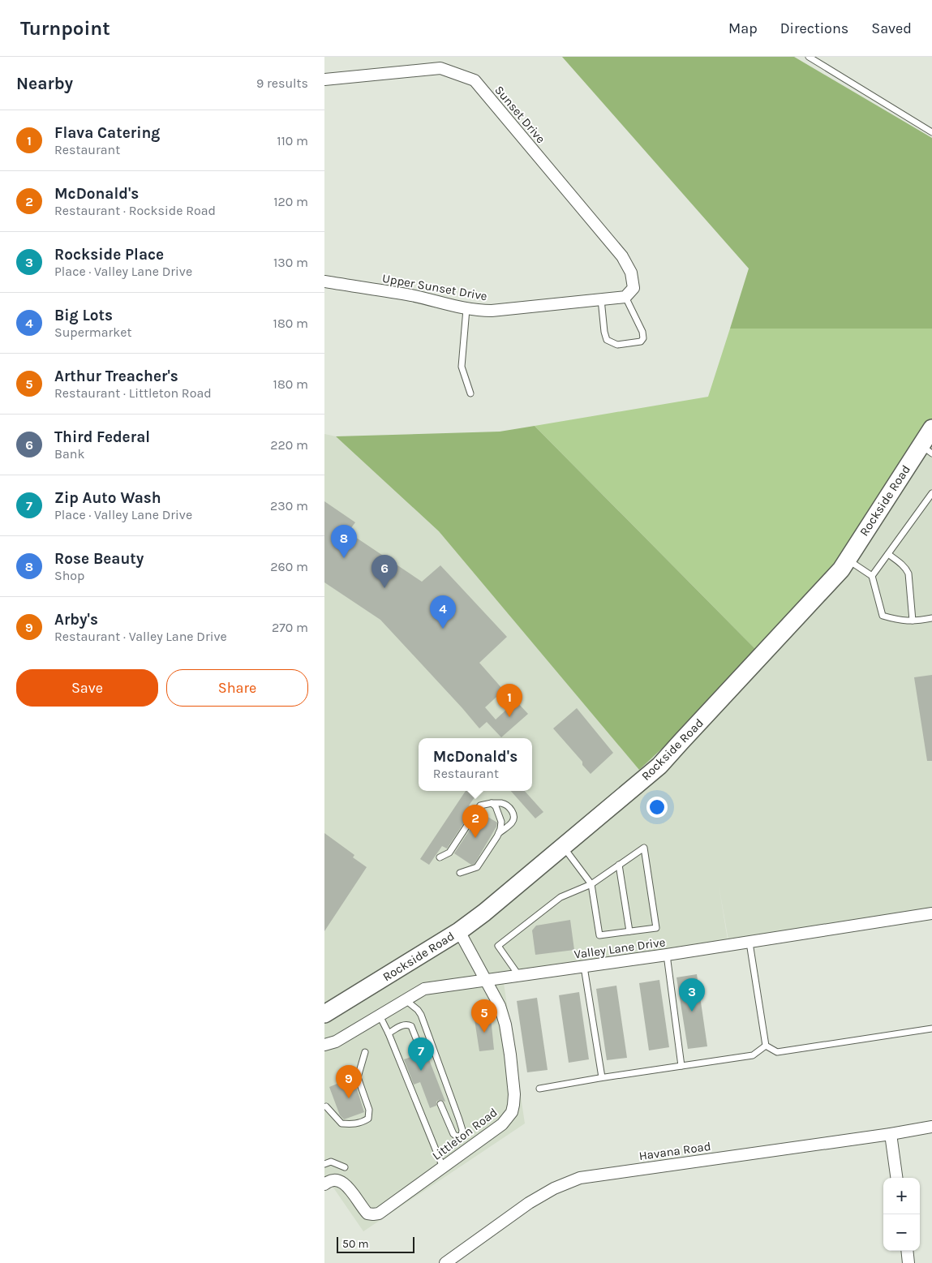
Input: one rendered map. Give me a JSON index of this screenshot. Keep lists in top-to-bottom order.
{
  "streets": {
    "main road": ["Rockside Road"],
    "street": [
      "Sunset Drive",
      "Upper Sunset Drive",
      "Valley Lane Drive",
      "Littleton Road",
      "Havana Road"
    ]
  },
  "crossings": [
    ["Sunset Drive", "Upper Sunset Drive"],
    ["Rockside Road", "Littleton Road"],
    ["Valley Lane Drive", "Littleton Road"]
  ],
  "scale_bar": "50 m",
  "page": {
    "header": "Turnpoint",
    "nav": ["Map", "Directions", "Saved"],
    "heading": ["Nearby", "9 results"],
    "list": [
      {
        "mark": "1",
        "name": "Flava Catering",
        "note": "Restaurant",
        "value": "110 m"
      },
      {
        "mark": "2",
        "name": "McDonald's",
        "note": "Restaurant · Rockside Road",
        "value": "120 m"
      },
      {
        "mark": "3",
        "name": "Rockside Place",
        "note": "Place · Valley Lane Drive",
        "value": "130 m"
      },
      {
        "mark": "4",
        "name": "Big Lots",
        "note": "Supermarket",
        "value": "180 m"
      },
      {
        "mark": "5",
        "name": "Arthur Treacher's",
        "note": "Restaurant · Littleton Road",
        "value": "180 m"
      },
      {
        "mark": "6",
        "name": "Third Federal",
        "note": "Bank",
        "value": "220 m"
      },
      {
        "mark": "7",
        "name": "Zip Auto Wash",
        "note": "Place · Valley Lane Drive",
        "value": "230 m"
      },
      {
        "mark": "8",
        "name": "Rose Beauty",
        "note": "Shop",
        "value": "260 m"
      },
      {
        "mark": "9",
        "name": "Arby's",
        "note": "Restaurant · Valley Lane Drive",
        "value": "270 m"
      }
    ],
    "pins": [
      "8",
      "6",
      "4",
      "1",
      "2",
      "3",
      "5",
      "7",
      "9"
    ],
    "buttons": ["Save", "Share"],
    "popup": ["McDonald's", "Restaurant"],
    "map_buttons": ["+", "−"],
    "scale": "50 m"
  }
}
